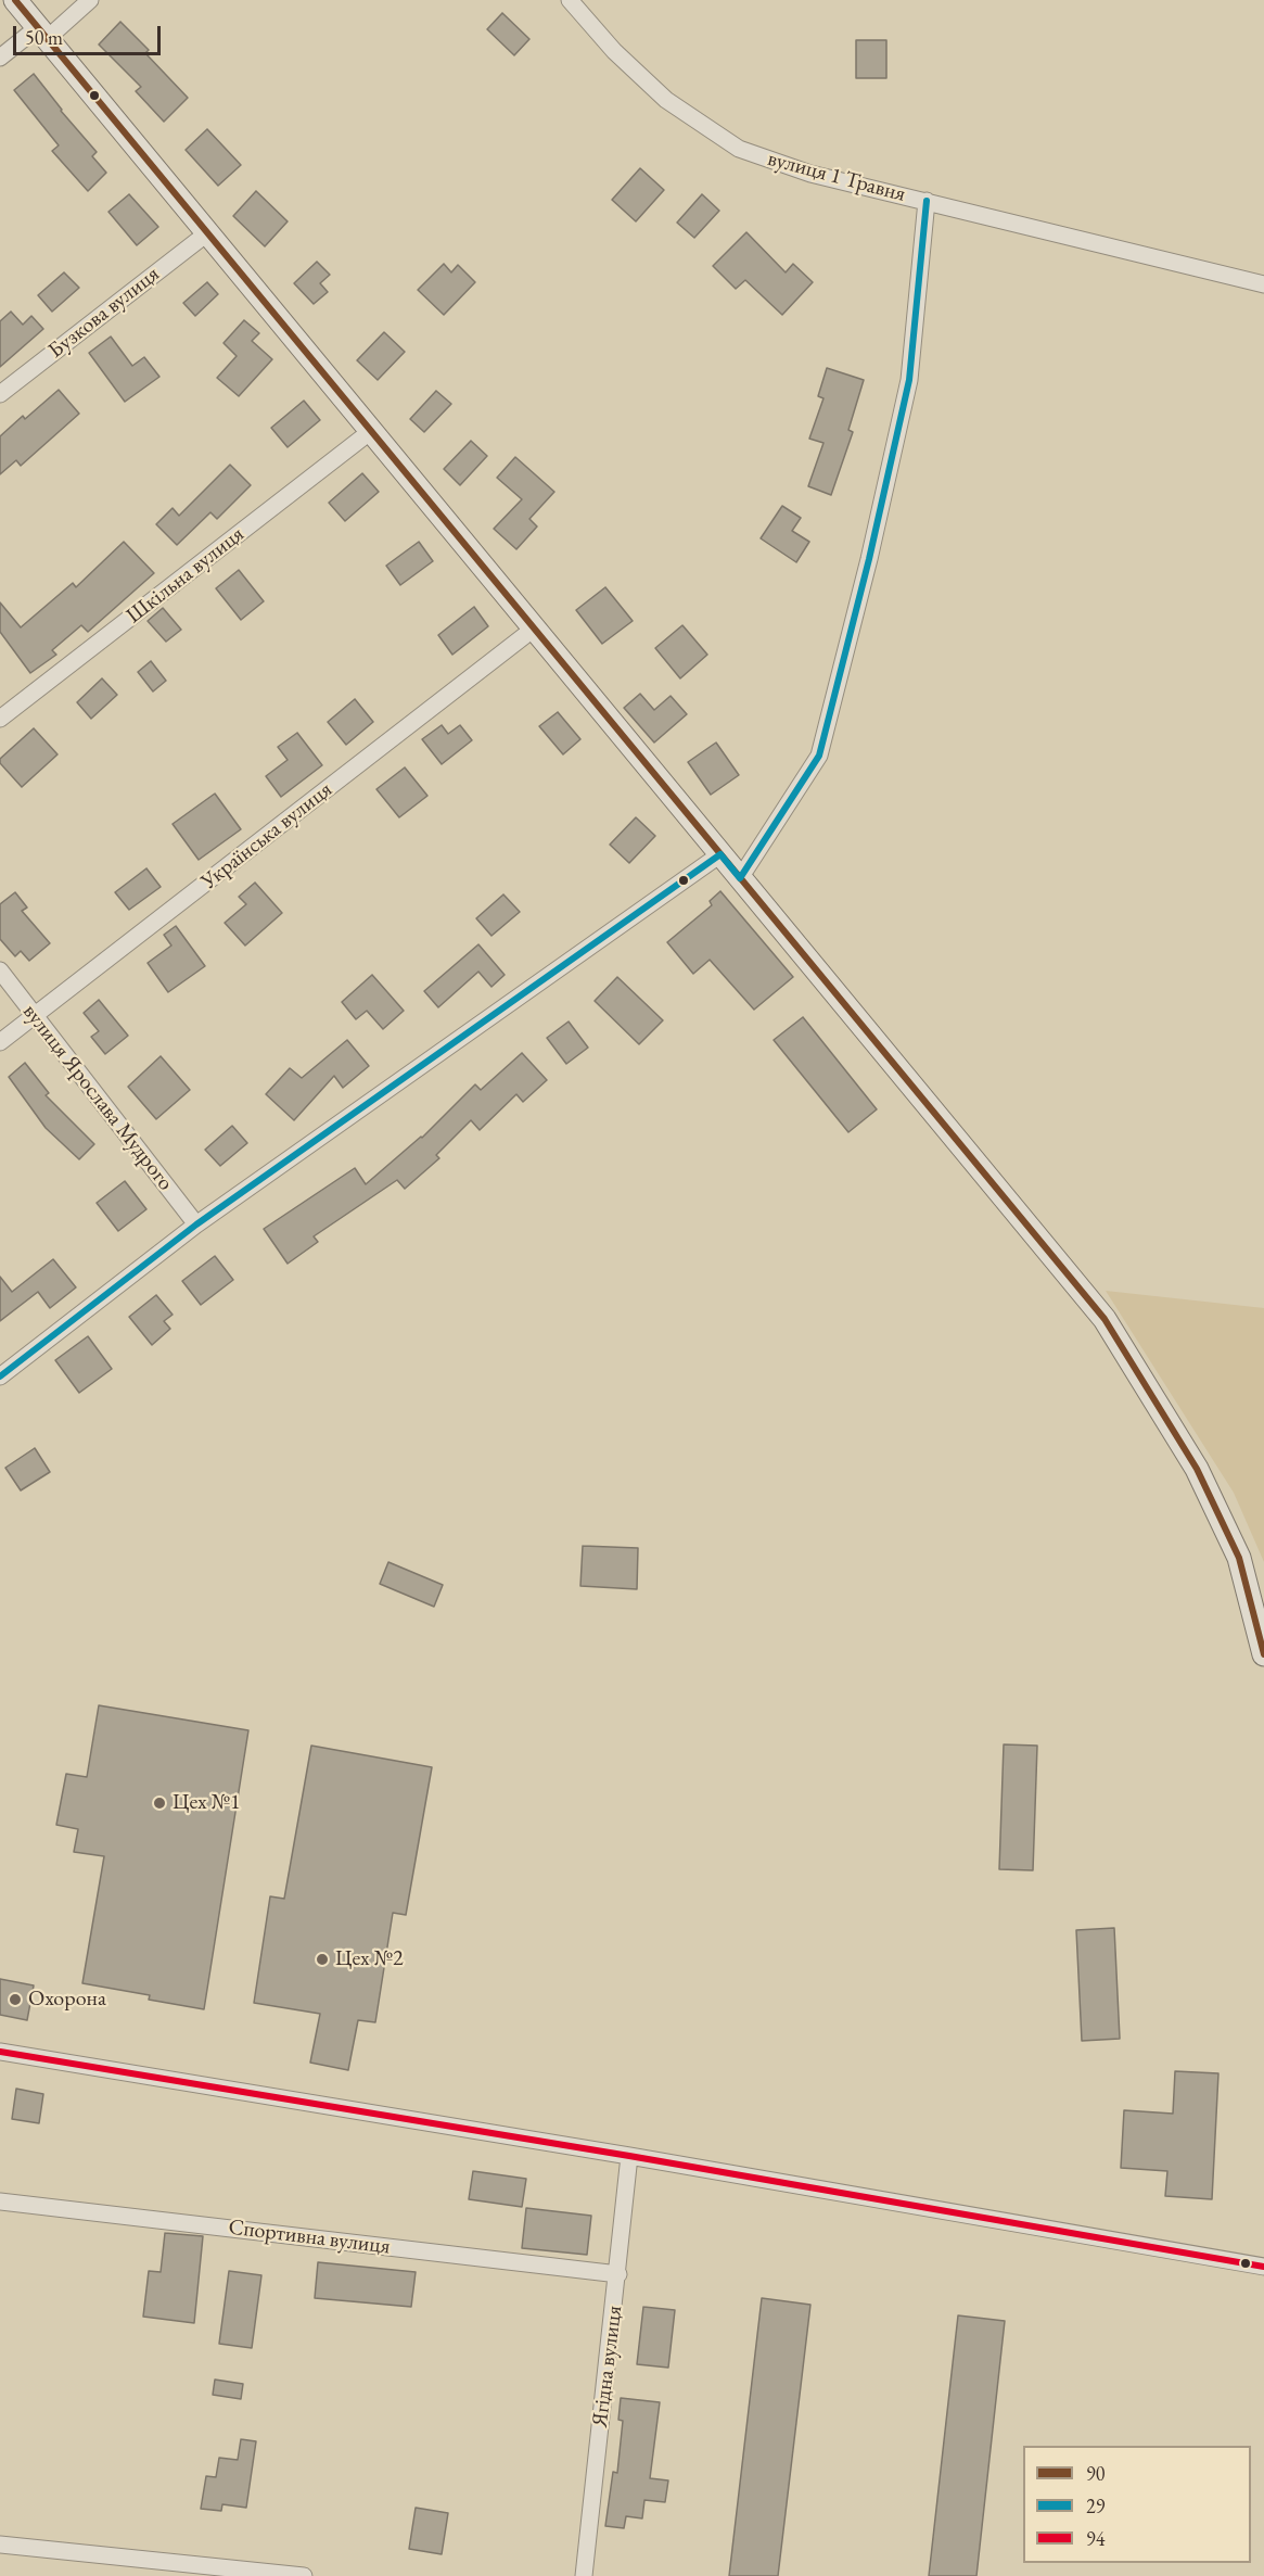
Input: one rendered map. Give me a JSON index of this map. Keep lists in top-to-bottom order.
{
  "streets": {
    "street": [
      "вулиця 1 Травня",
      "Бузкова вулиця",
      "Шкільна вулиця",
      "Українська вулиця",
      "вулиця Ярослава Мудрого",
      "Спортивна вулиця",
      "Ягідна вулиця"
    ]
  },
  "crossings": [
    ["Українська вулиця", "вулиця Ярослава Мудрого"],
    ["Спортивна вулиця", "Ягідна вулиця"]
  ],
  "places": ["Цех №1", "Цех №2", "Охорона"],
  "lines": ["transit line 90", "transit line 29", "transit line 94"],
  "legend": ["90", "29", "94"],
  "scale_bar": "50 m"
}
